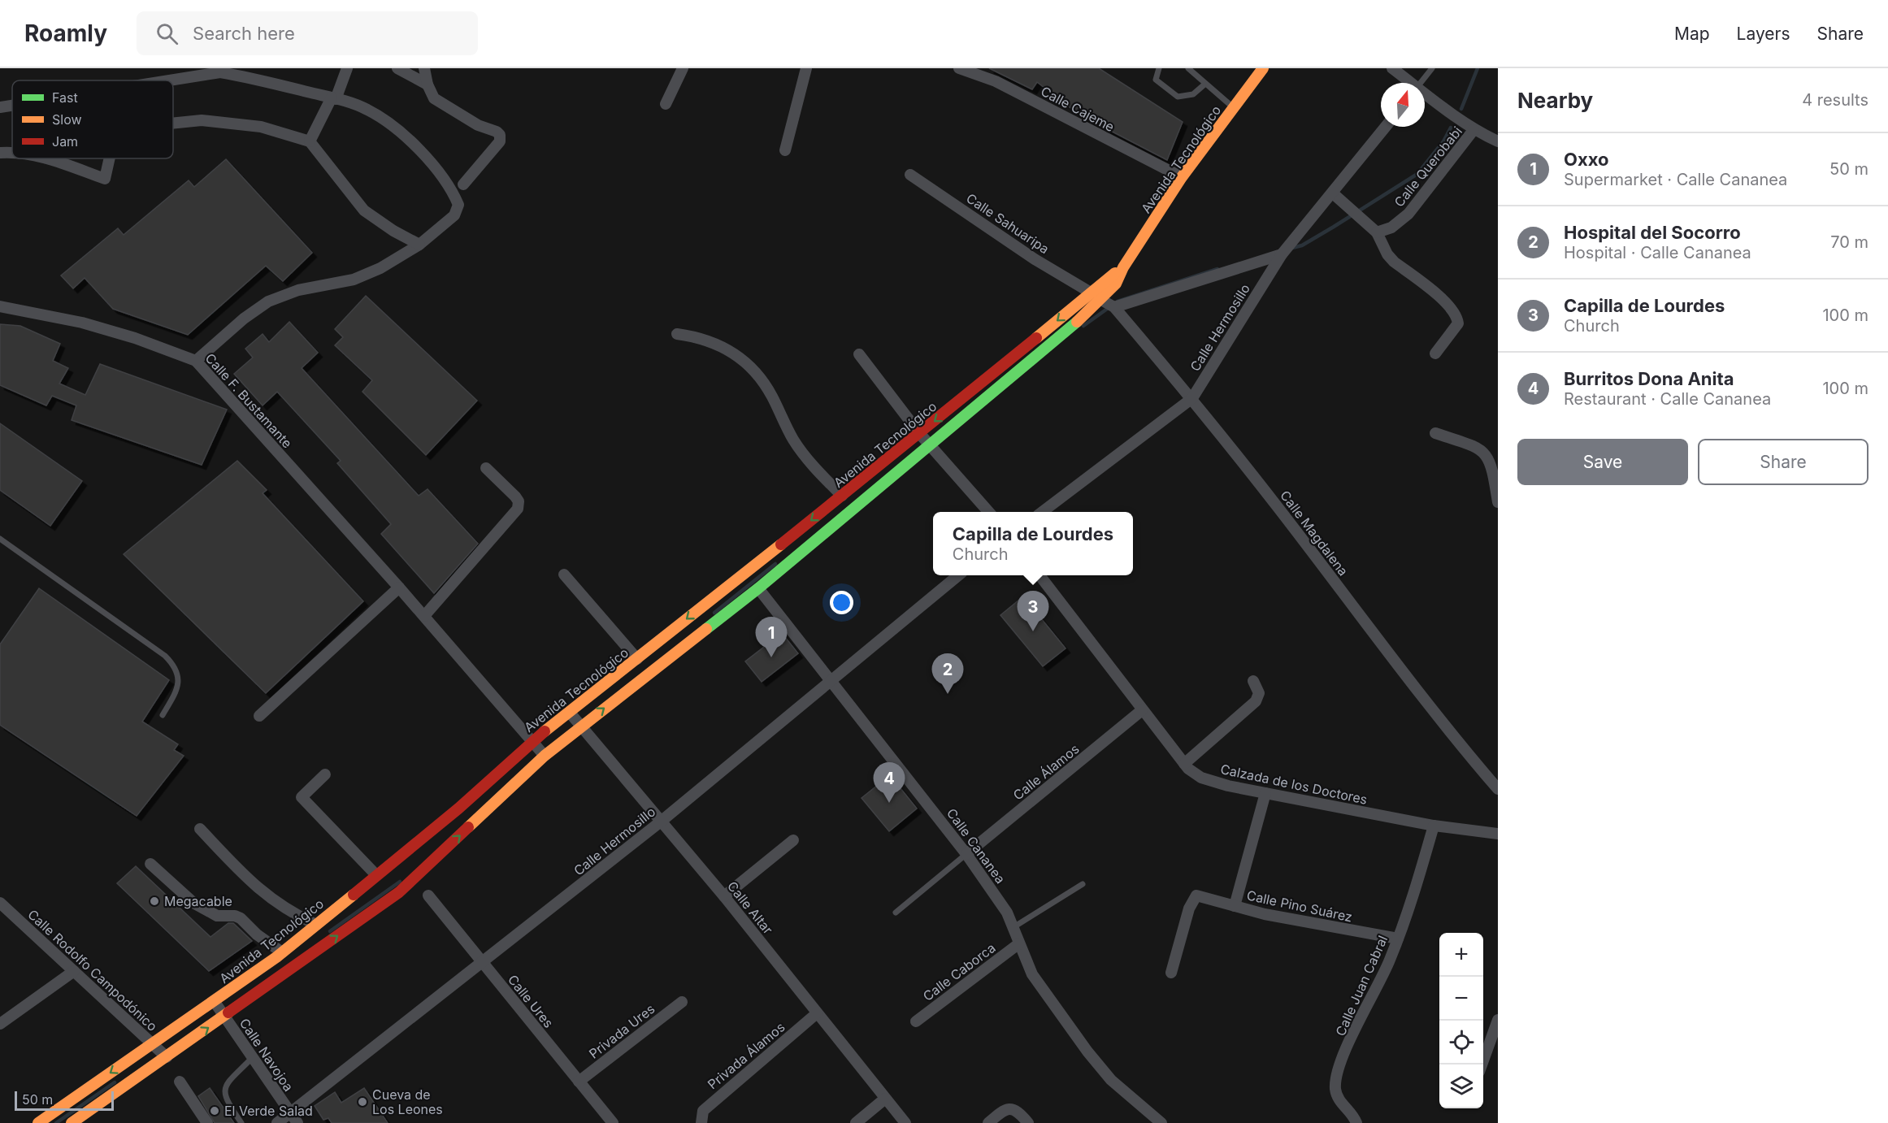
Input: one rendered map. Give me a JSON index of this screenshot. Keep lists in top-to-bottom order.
{
  "streets": {
    "main road": ["Avenida Tecnológico"],
    "street": [
      "Calle Cajeme",
      "Calle Querobabi",
      "Calle Sahuaripa",
      "Calle Hermosillo",
      "Calle F. Bustamante",
      "Calle Magdalena",
      "Calle Álamos",
      "Calzada de los Doctores",
      "Calle Cananea",
      "Calle Pino Suárez",
      "Calle Altar",
      "Calle Rodolfo Campodónico",
      "Calle Caborca",
      "Calle Juan Cabral",
      "Calle Ures",
      "Privada Ures",
      "Calle Navojoa",
      "Privada Álamos"
    ]
  },
  "crossings": [
    ["Calle Cajeme", "Avenida Tecnológico"],
    ["Avenida Tecnológico", "Calle Sahuaripa"],
    ["Avenida Tecnológico", "Calle F. Bustamante"],
    ["Avenida Tecnológico", "Calle Magdalena"],
    ["Avenida Tecnológico", "Calle Cananea"],
    ["Avenida Tecnológico", "Calle Altar"],
    ["Avenida Tecnológico", "Calle Rodolfo Campodónico"],
    ["Avenida Tecnológico", "Calle Navojoa"],
    ["Calle Hermosillo", "Calle Magdalena"],
    ["Calle Hermosillo", "Calle Cananea"],
    ["Calle Hermosillo", "Calle Altar"],
    ["Calle Hermosillo", "Calle Ures"],
    ["Calle Hermosillo", "Calle Navojoa"],
    ["Calle Álamos", "Calzada de los Doctores"],
    ["Calle Álamos", "Calle Cananea"],
    ["Calzada de los Doctores", "Calle Juan Cabral"],
    ["Calle Cananea", "Calle Caborca"],
    ["Calle Pino Suárez", "Calle Juan Cabral"],
    ["Calle Altar", "Privada Álamos"],
    ["Calle Ures", "Privada Ures"]
  ],
  "places": ["Megacable", "Cueva de Los Leones", "El Verde Salad"],
  "legend": ["Fast", "Slow", "Jam"],
  "scale_bar": "50 m",
  "north": "top",
  "page": {
    "header": "Roamly",
    "search": "Search here",
    "nav": ["Map", "Layers", "Share"],
    "heading": ["Nearby", "4 results"],
    "list": [
      {
        "mark": "1",
        "name": "Oxxo",
        "note": "Supermarket · Calle Cananea",
        "value": "50 m"
      },
      {
        "mark": "2",
        "name": "Hospital del Socorro",
        "note": "Hospital · Calle Cananea",
        "value": "70 m"
      },
      {
        "mark": "3",
        "name": "Capilla de Lourdes",
        "note": "Church",
        "value": "100 m"
      },
      {
        "mark": "4",
        "name": "Burritos Dona Anita",
        "note": "Restaurant · Calle Cananea",
        "value": "100 m"
      }
    ],
    "buttons": ["Save", "Share"],
    "popup": ["Capilla de Lourdes", "Church"],
    "pins": [
      "3",
      "1",
      "2",
      "4"
    ],
    "map_buttons": ["+", "−"],
    "scale": "50 m"
  }
}
